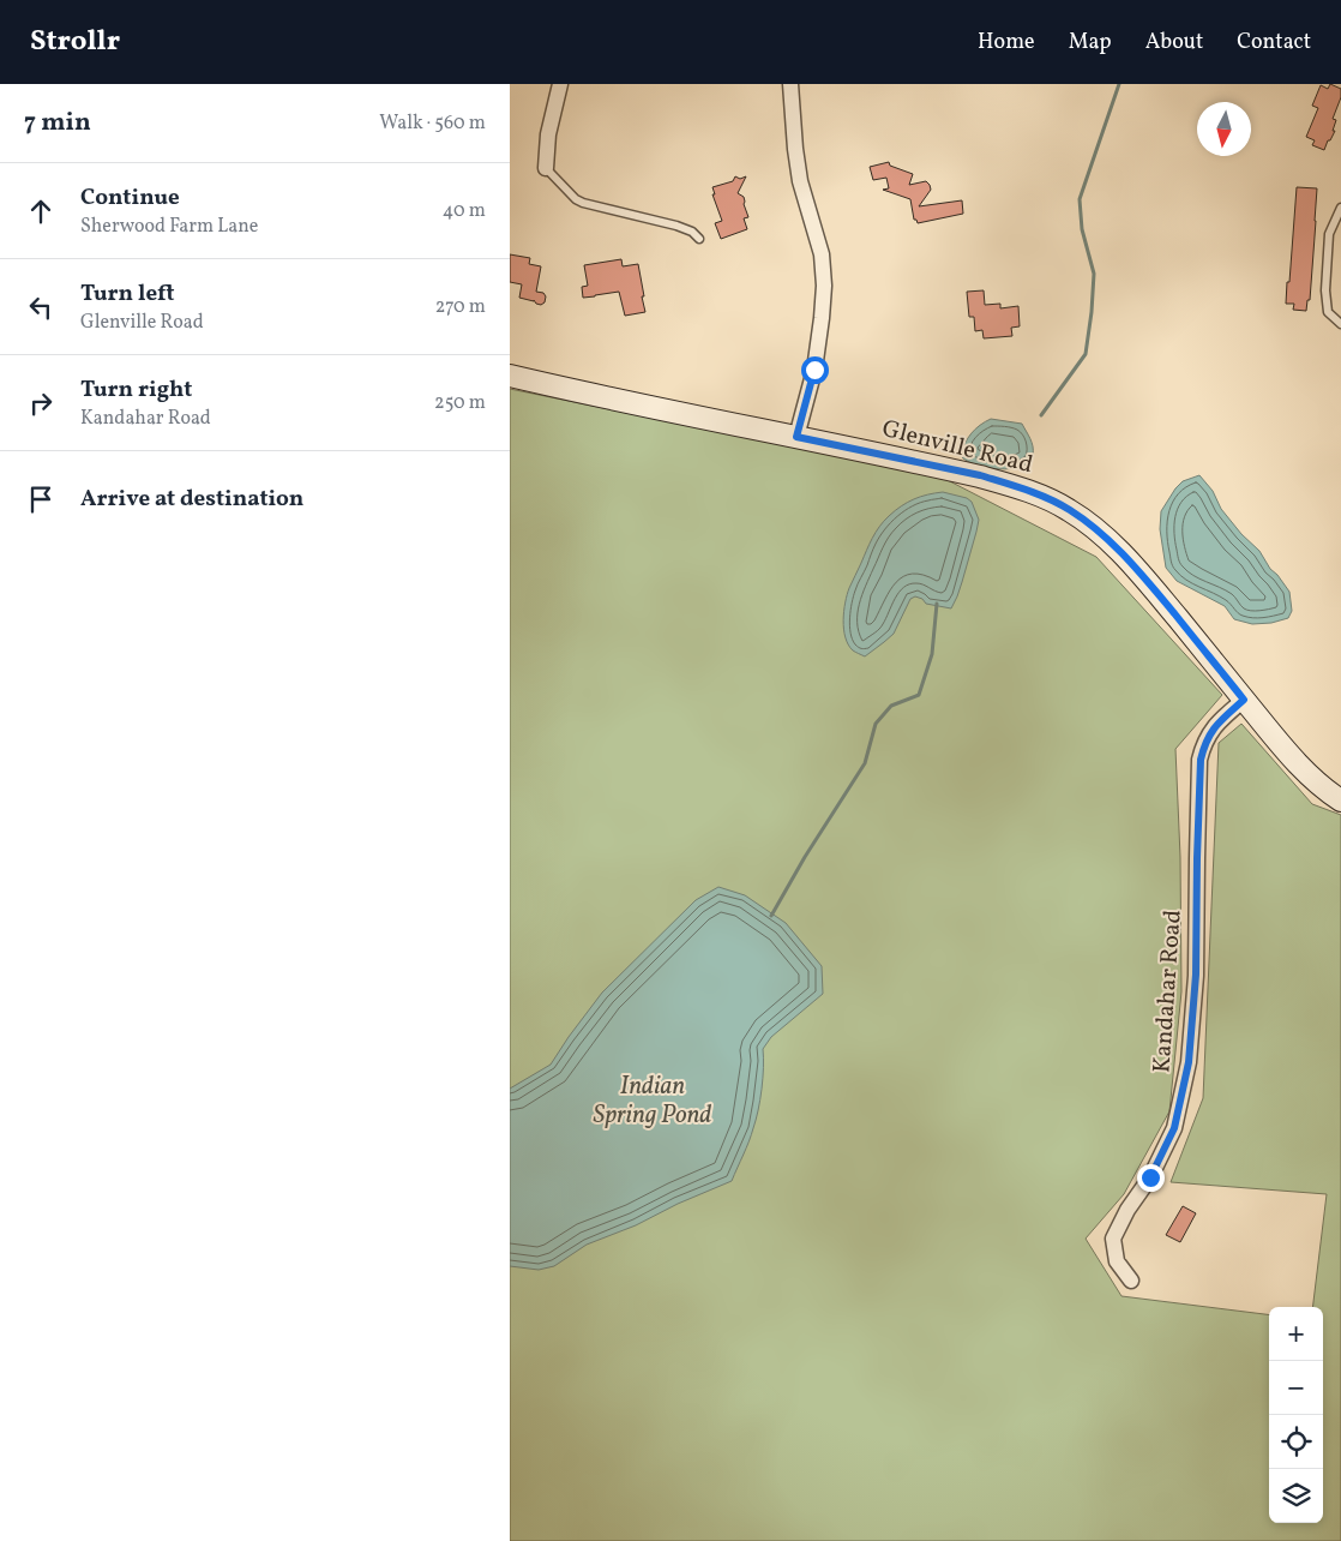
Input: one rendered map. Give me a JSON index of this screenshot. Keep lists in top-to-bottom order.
{
  "streets": {
    "main road": ["Glenville Road"],
    "street": ["Kandahar Road"]
  },
  "crossings": [
    ["Glenville Road", "Kandahar Road"]
  ],
  "water": ["Indian Spring Pond"],
  "north": "bottom",
  "page": {
    "header": "Strollr",
    "nav": [
      "Home",
      "Map",
      "About",
      "Contact"
    ],
    "heading": ["7 min", "Walk · 560 m"],
    "list": [
      ["Continue", "Sherwood Farm Lane", "40 m"],
      ["Turn left", "Glenville Road", "270 m"],
      ["Turn right", "Kandahar Road", "250 m"],
      "Arrive at destination"
    ],
    "map_buttons": ["+", "−"]
  }
}
